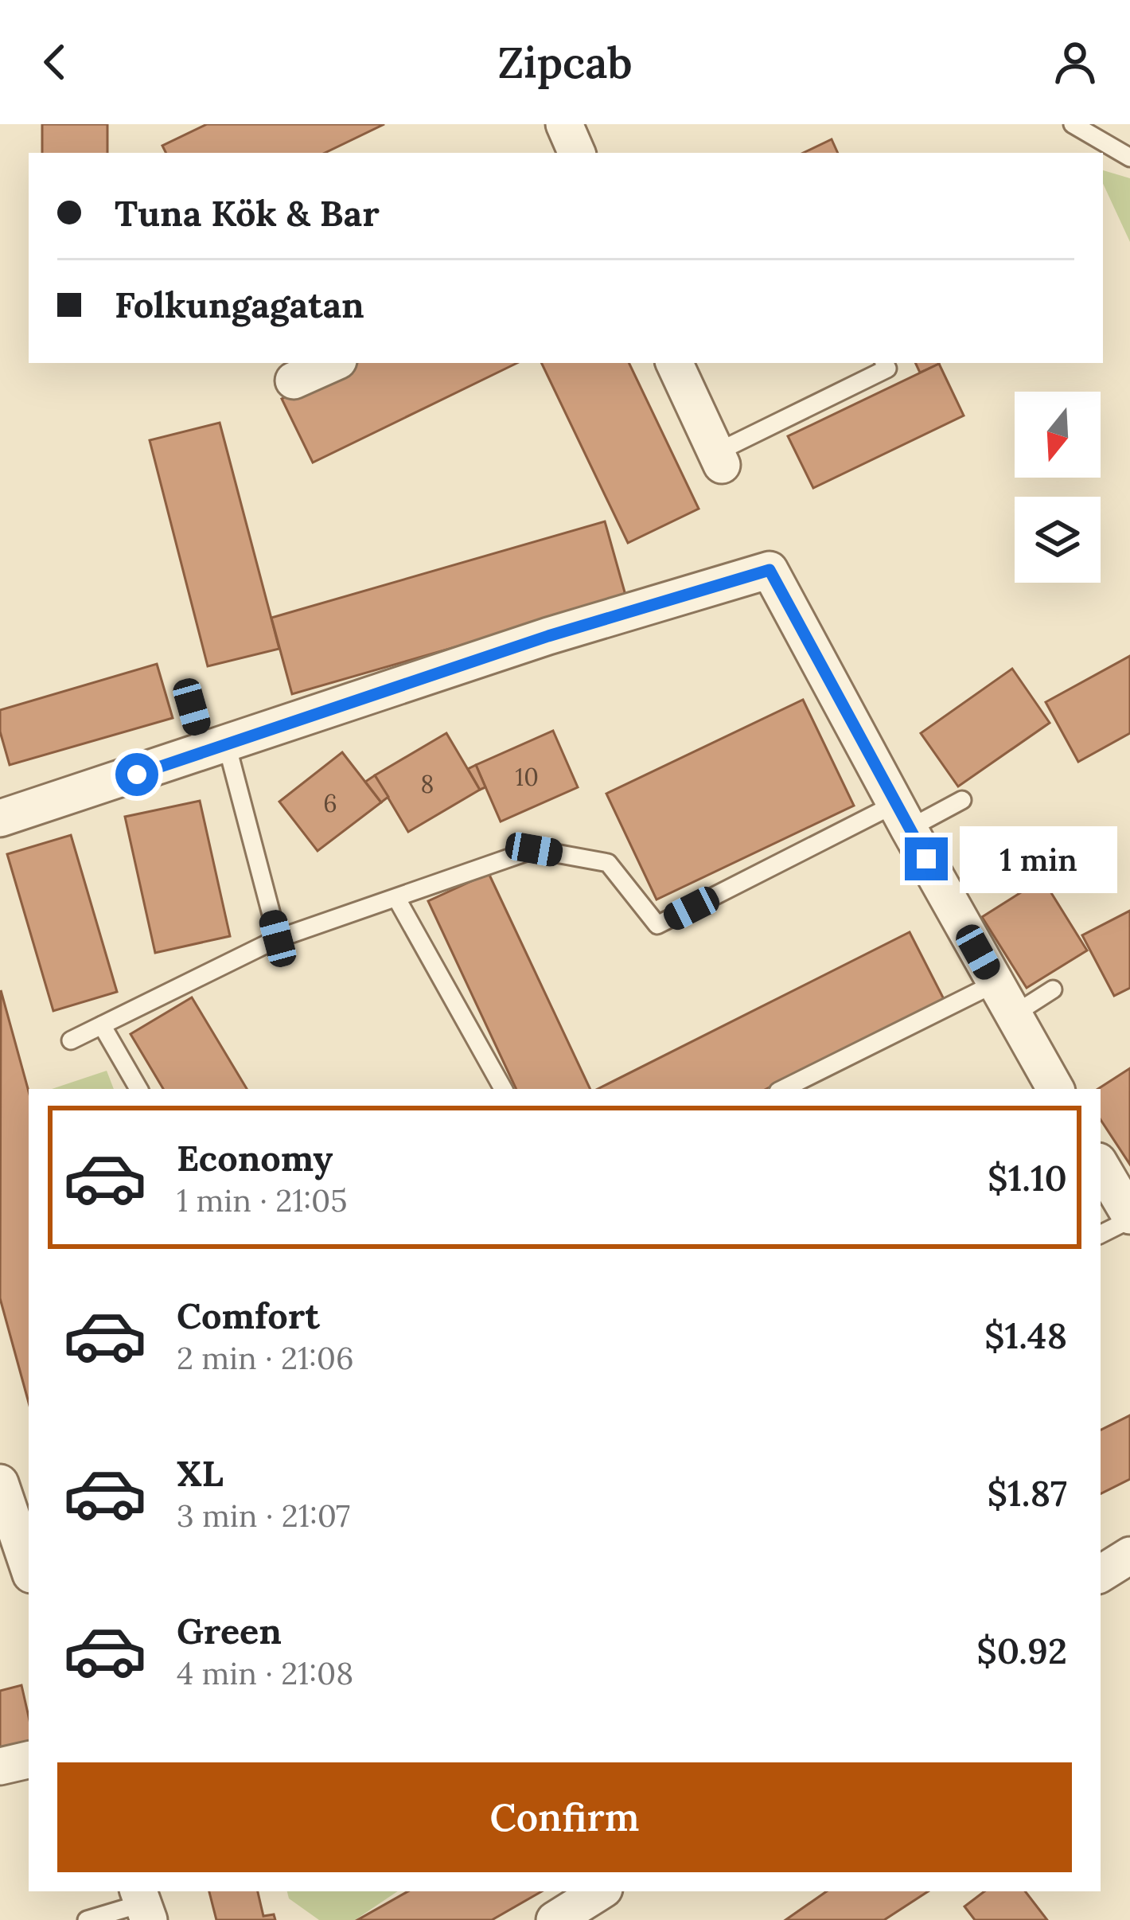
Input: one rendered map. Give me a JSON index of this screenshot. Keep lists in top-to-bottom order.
{
  "house_numbers": ["10", "8", "6"],
  "north": "bottom",
  "page": {
    "header": "Zipcab",
    "banner": ["Tuna Kök & Bar", "Folkungagatan"],
    "bubble": "1 min",
    "list": [
      {
        "name": "Economy",
        "note": "1 min · 21:05",
        "value": "$1.10"
      },
      {
        "name": "Comfort",
        "note": "2 min · 21:06",
        "value": "$1.48"
      },
      {
        "name": "XL",
        "note": "3 min · 21:07",
        "value": "$1.87"
      },
      {
        "name": "Green",
        "note": "4 min · 21:08",
        "value": "$0.92"
      }
    ],
    "buttons": "Confirm"
  }
}
